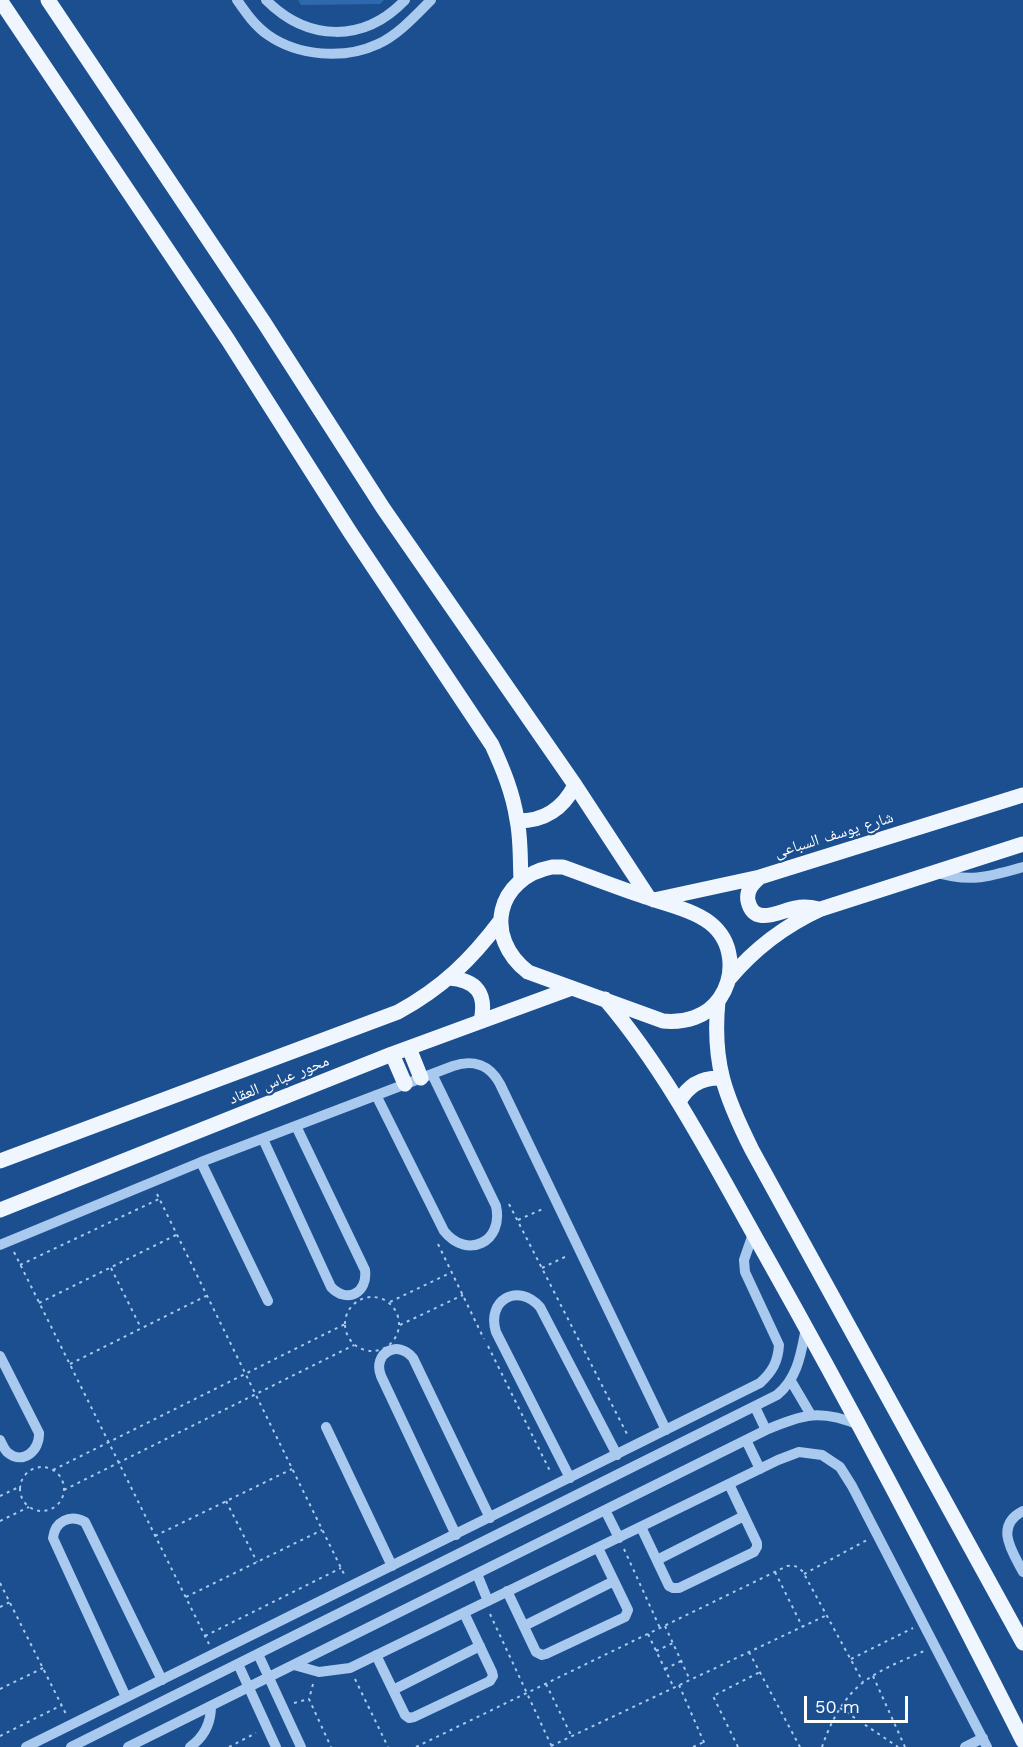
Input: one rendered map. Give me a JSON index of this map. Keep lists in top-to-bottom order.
{
  "streets": {
    "main road": ["شارع يوسف السباعى", "محور عباس العقاد"]
  },
  "scale_bar": "50 m"
}
